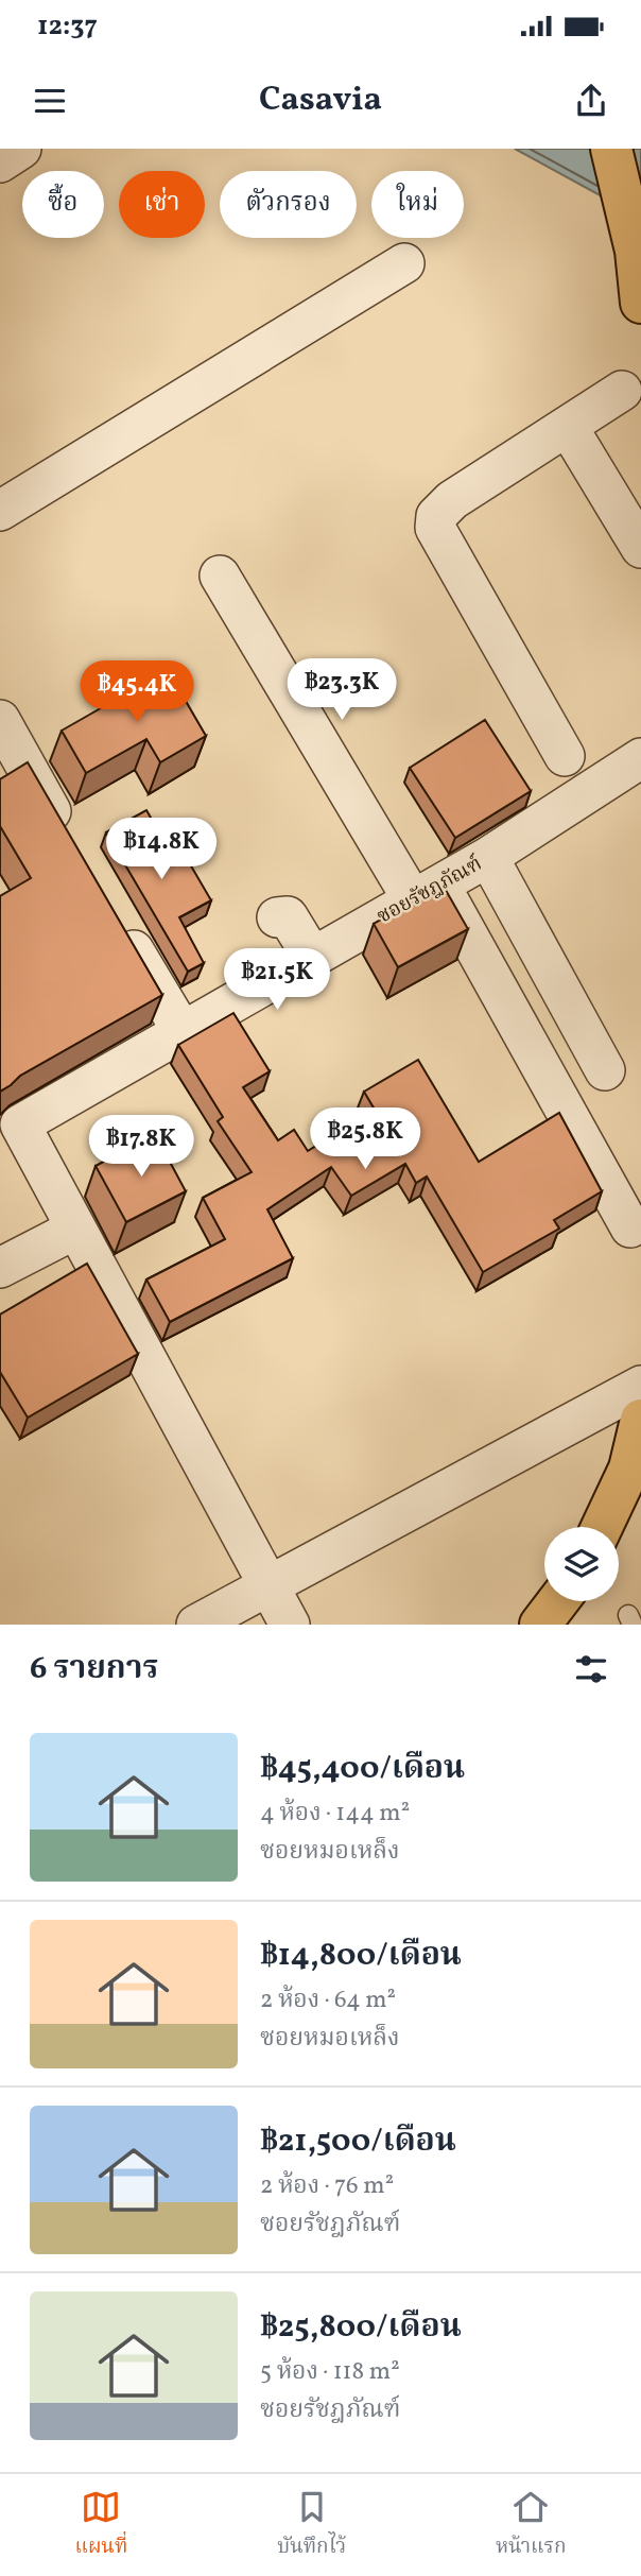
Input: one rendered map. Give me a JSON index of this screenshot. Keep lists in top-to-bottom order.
{
  "streets": {
    "street": ["ซอยรัชฎภัณฑ์"]
  },
  "page": {
    "status": "12:37",
    "header": "Casavia",
    "chip": [
      "ซื้อ",
      "เช่า",
      "ตัวกรอง",
      "ใหม่"
    ],
    "price": [
      "฿23.3K",
      "฿45.4K",
      "฿14.8K",
      "฿21.5K",
      "฿25.8K",
      "฿17.8K"
    ],
    "heading": "6 รายการ",
    "list": [
      {
        "name": "฿45,400/เดือน",
        "note": "4 ห้อง · 144 m² · ซอยหมอเหล็ง"
      },
      {
        "name": "฿14,800/เดือน",
        "note": "2 ห้อง · 64 m² · ซอยหมอเหล็ง"
      },
      {
        "name": "฿21,500/เดือน",
        "note": "2 ห้อง · 76 m² · ซอยรัชฎภัณฑ์"
      },
      {
        "name": "฿25,800/เดือน",
        "note": "5 ห้อง · 118 m² · ซอยรัชฎภัณฑ์"
      }
    ],
    "tabs": ["แผนที่", "บันทึกไว้", "หน้าแรก"]
  }
}
